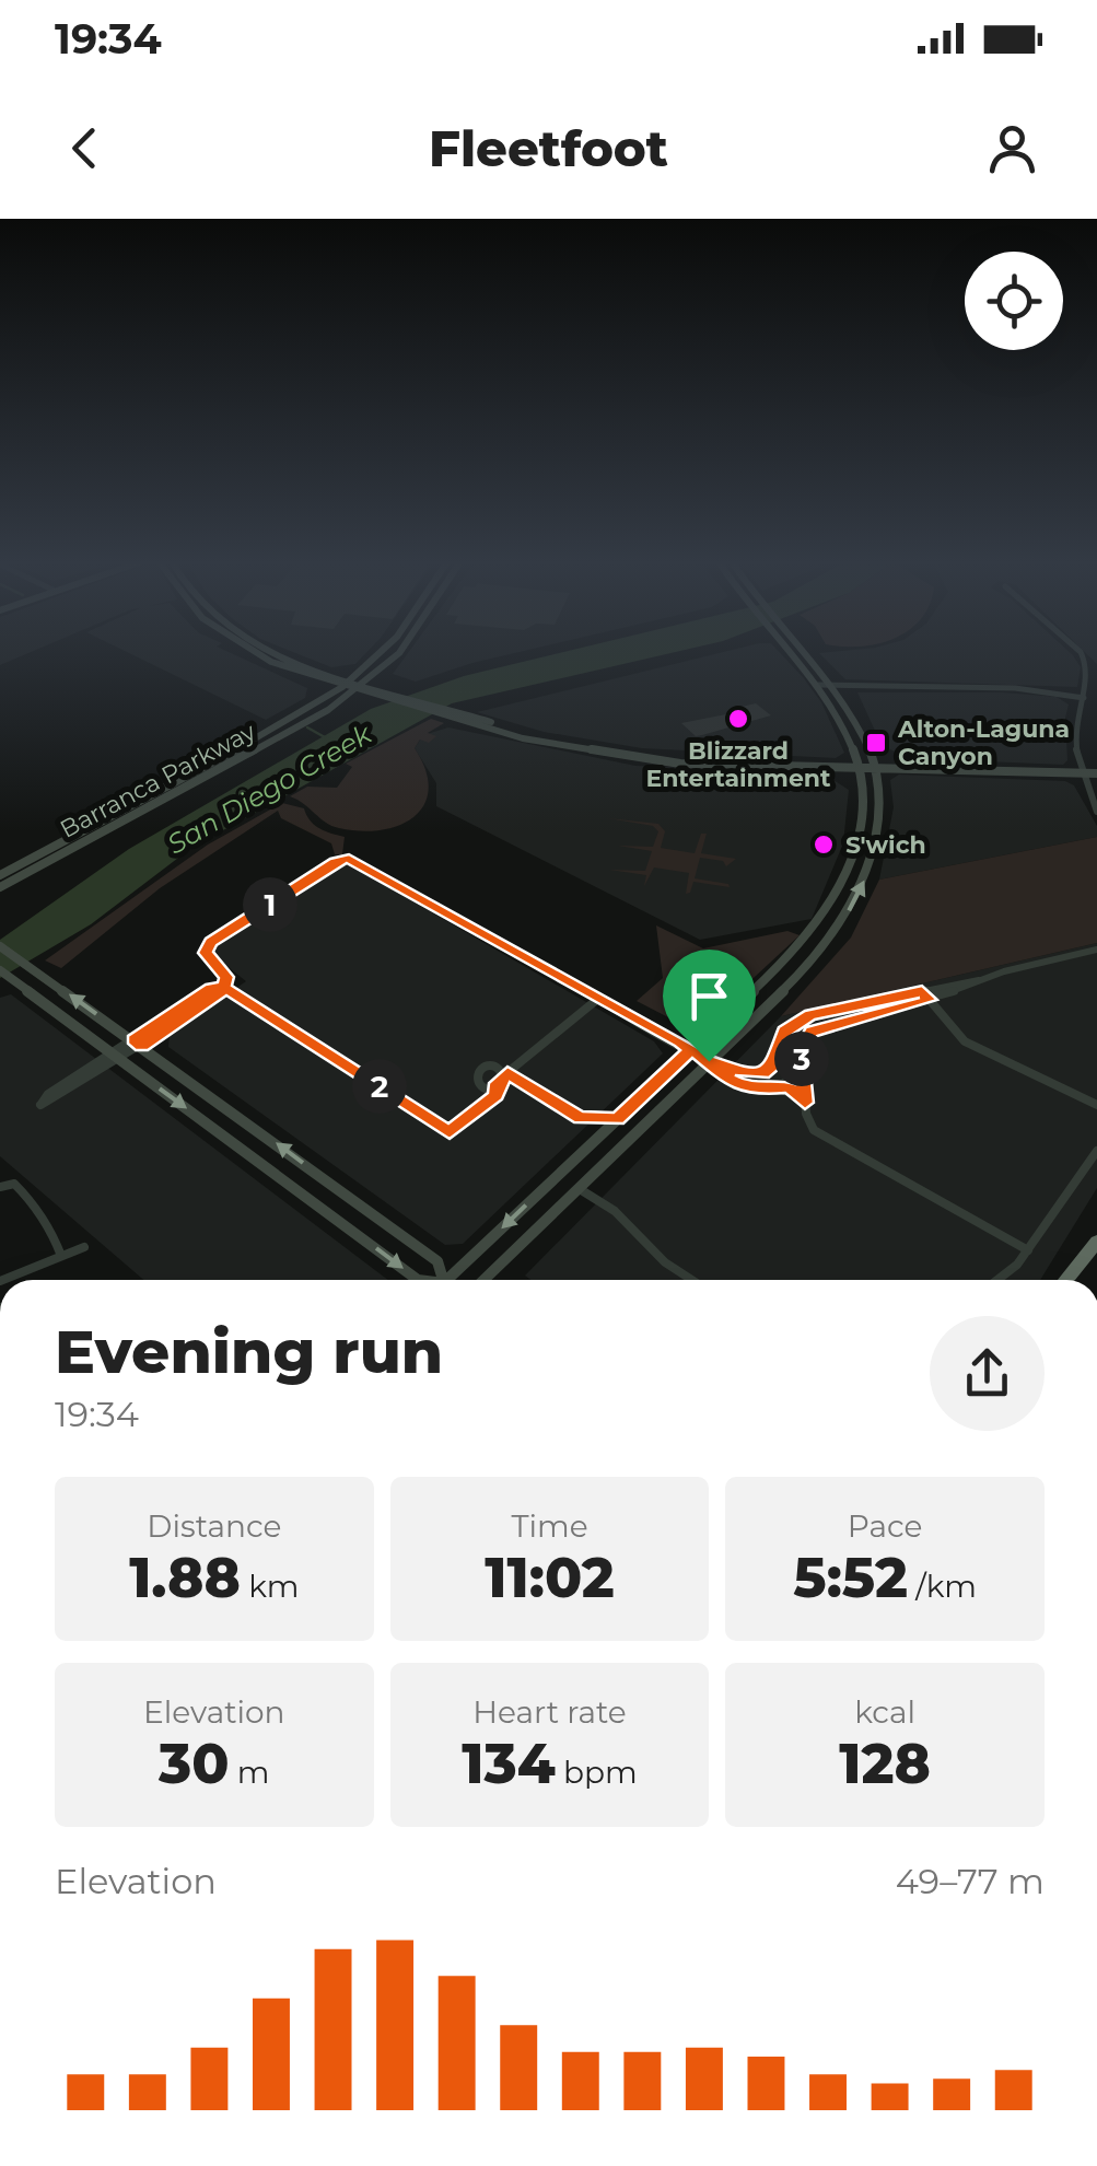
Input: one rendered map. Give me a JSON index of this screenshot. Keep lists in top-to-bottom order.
{
  "streets": {
    "main road": ["Barranca Parkway"]
  },
  "water": ["San Diego Creek"],
  "places": {
    "other": ["Blizzard Entertainment", "S'wich"],
    "transit": ["Alton-Laguna Canyon"]
  },
  "page": {
    "status": "19:34",
    "header": "Fleetfoot",
    "pins": ["1", "3", "2"],
    "heading": ["Evening run", "19:34"],
    "stats": [
      ["Distance", "1.88 km"],
      ["Time", "11:02"],
      ["Pace", "5:52 /km"],
      ["Elevation", "30 m"],
      ["Heart rate", "134 bpm"],
      ["kcal", "128"]
    ],
    "chart": ["Elevation", "49–77 m"]
  }
}
